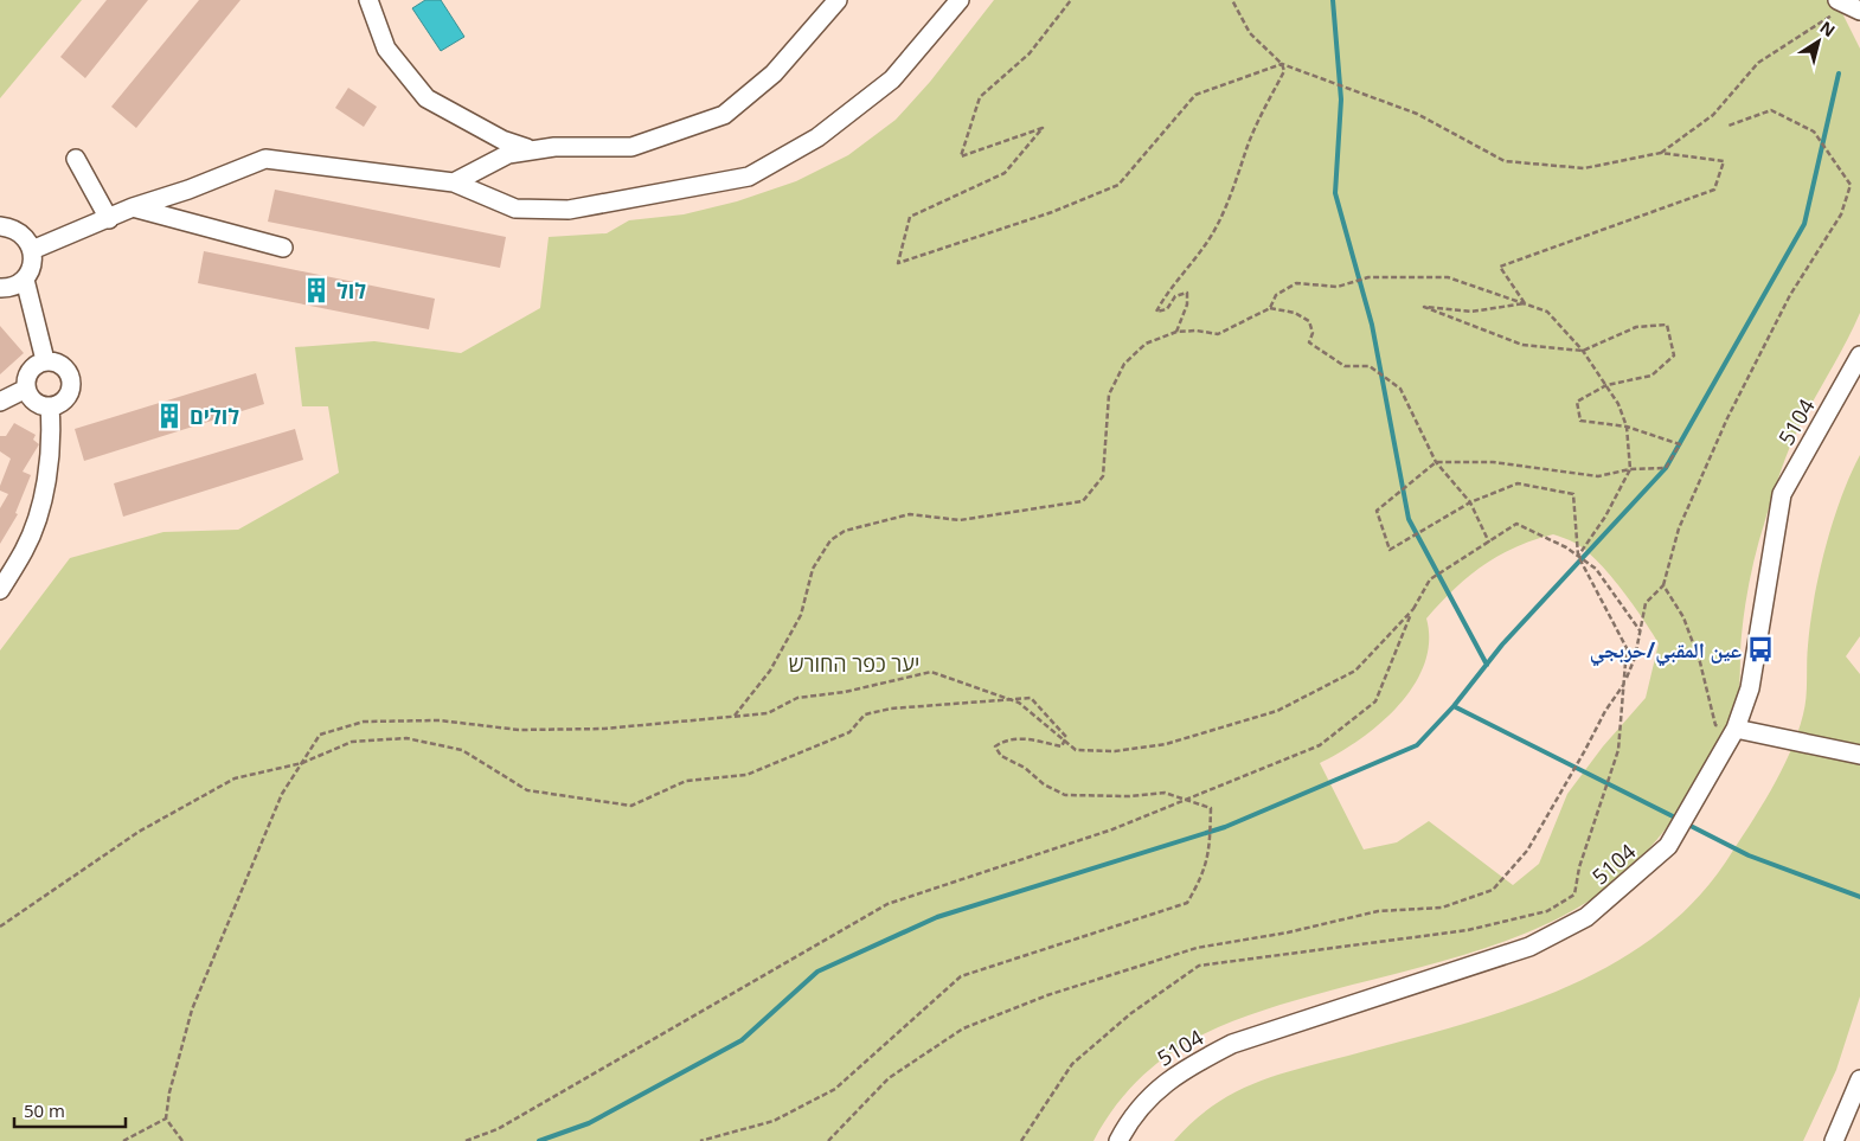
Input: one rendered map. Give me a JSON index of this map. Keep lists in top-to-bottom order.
{
  "streets": {
    "street": ["5104"]
  },
  "parks": ["יער כפר החורש"],
  "places": {
    "building": ["לול", "לולים"],
    "bus stop": ["عين المقبي/حربجي"]
  },
  "scale_bar": "50 m",
  "north": "top right"
}
